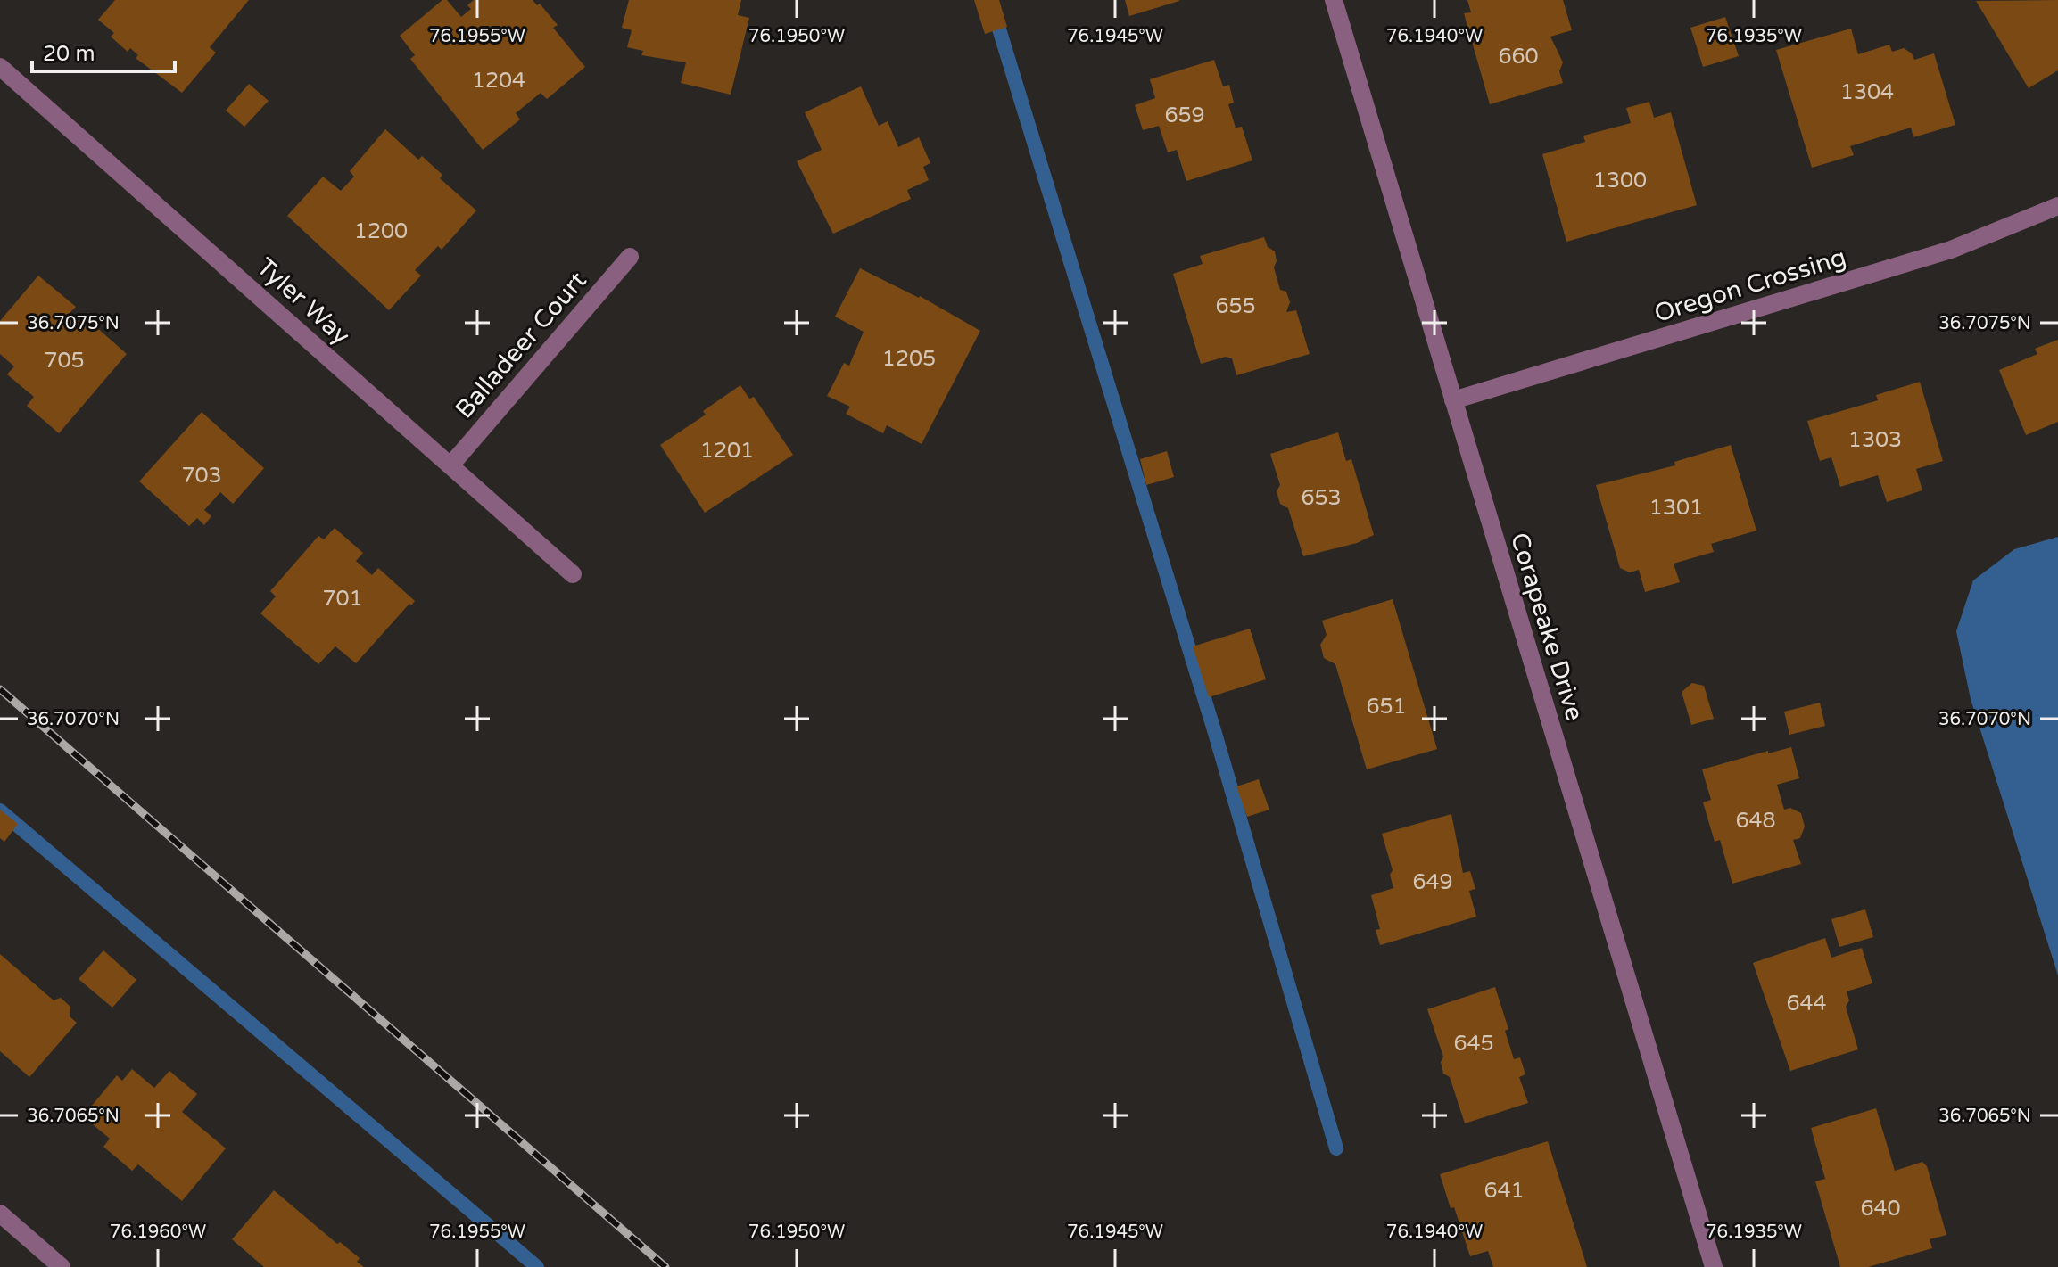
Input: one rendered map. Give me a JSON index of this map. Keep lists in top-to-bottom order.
{
  "streets": {
    "street": [
      "Oregon Crossing",
      "Tyler Way",
      "Balladeer Court",
      "Corapeake Drive"
    ]
  },
  "crossings": [
    ["Oregon Crossing", "Corapeake Drive"],
    ["Tyler Way", "Balladeer Court"]
  ],
  "house_numbers": [
    "660",
    "1204",
    "1304",
    "659",
    "1300",
    "1200",
    "655",
    "1205",
    "705",
    "1303",
    "1201",
    "703",
    "653",
    "1301",
    "701",
    "651",
    "648",
    "649",
    "644",
    "645",
    "641",
    "640"
  ],
  "scale_bar": "20 m",
  "coordinates": [
    "76.1955°W",
    "76.1950°W",
    "76.1945°W",
    "76.1940°W",
    "76.1935°W",
    "36.7075°N",
    "36.7070°N",
    "36.7065°N",
    "76.1960°W"
  ]
}
